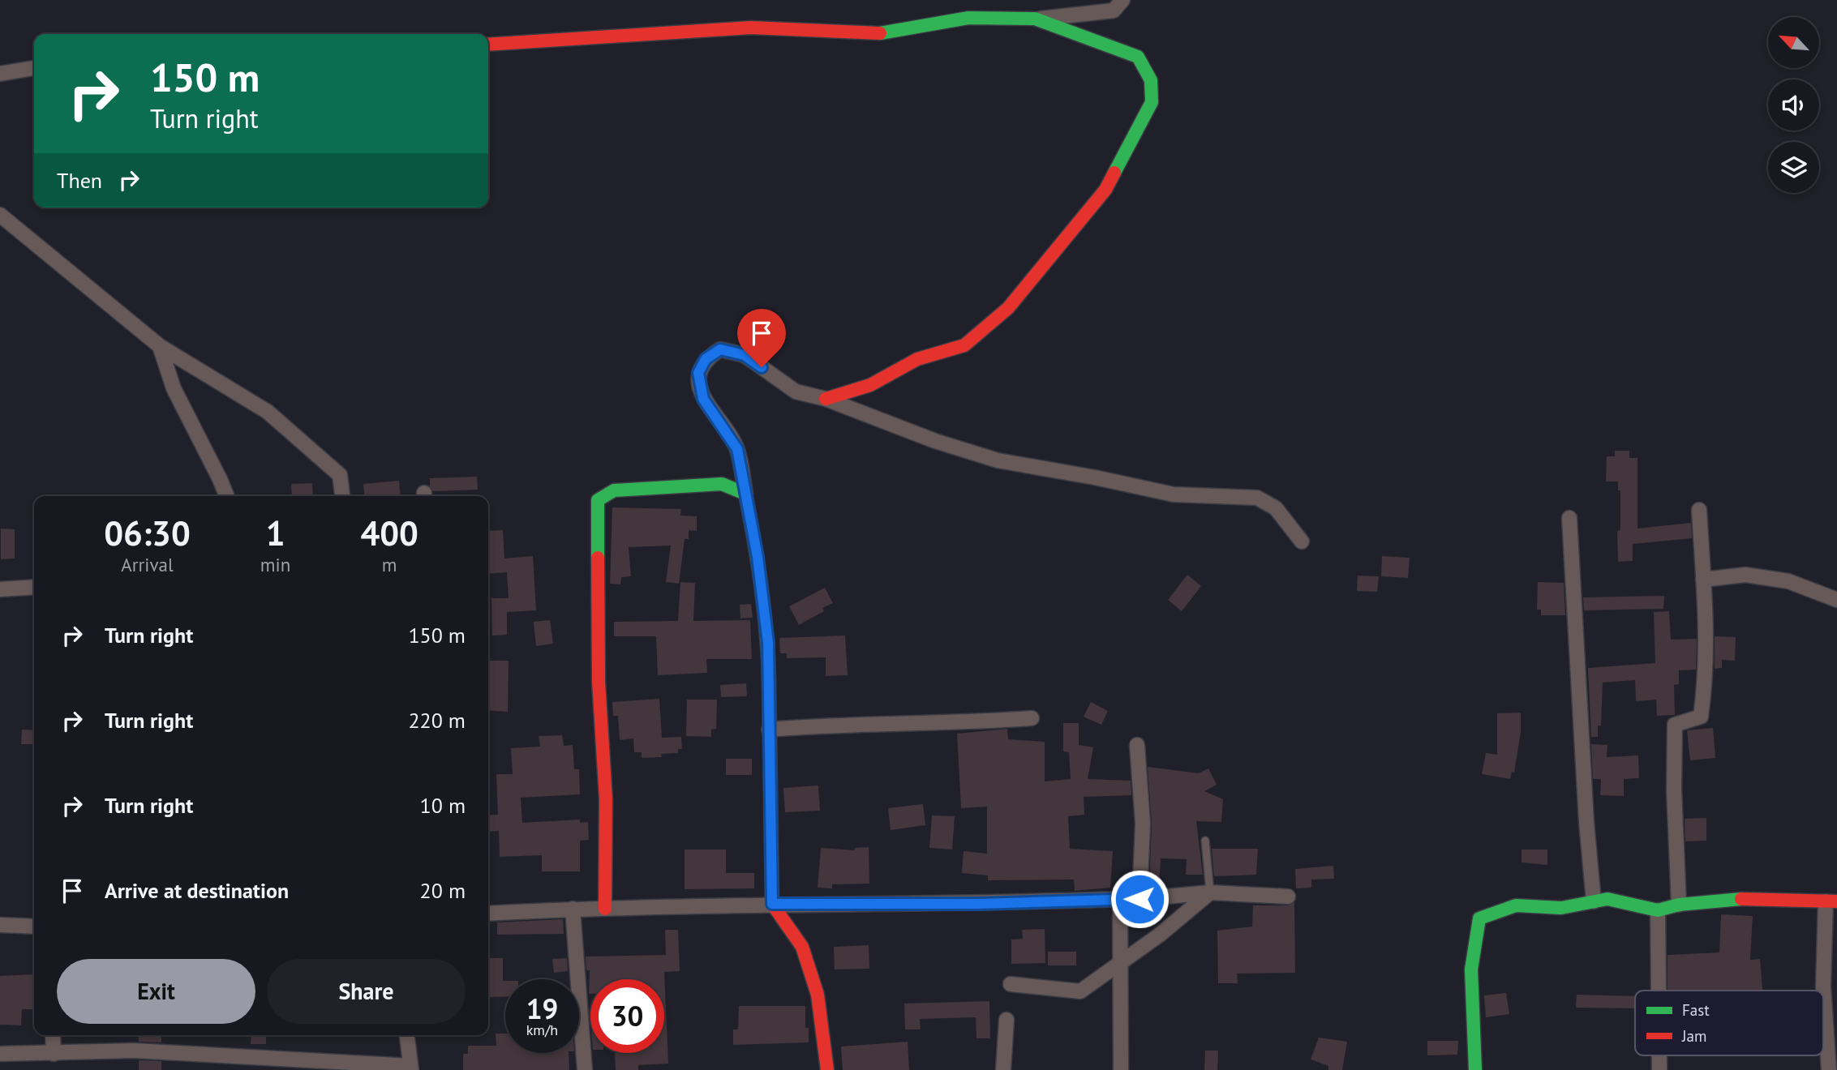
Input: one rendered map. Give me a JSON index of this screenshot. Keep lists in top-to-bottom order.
{
  "legend": ["Fast", "Jam"],
  "north": "top left",
  "page": {
    "turn": ["150 m", "Turn right"],
    "then": "Then",
    "eta": [
      "06:30",
      "Arrival",
      "1",
      "min",
      "400",
      "m"
    ],
    "list": [
      {
        "name": "Turn right",
        "value": "150 m"
      },
      {
        "name": "Turn right",
        "value": "220 m"
      },
      {
        "name": "Turn right",
        "value": "10 m"
      },
      {
        "name": "Arrive at destination",
        "value": "20 m"
      }
    ],
    "buttons": ["Exit", "Share"],
    "speed": "19 km/h",
    "limit": "30"
  }
}
